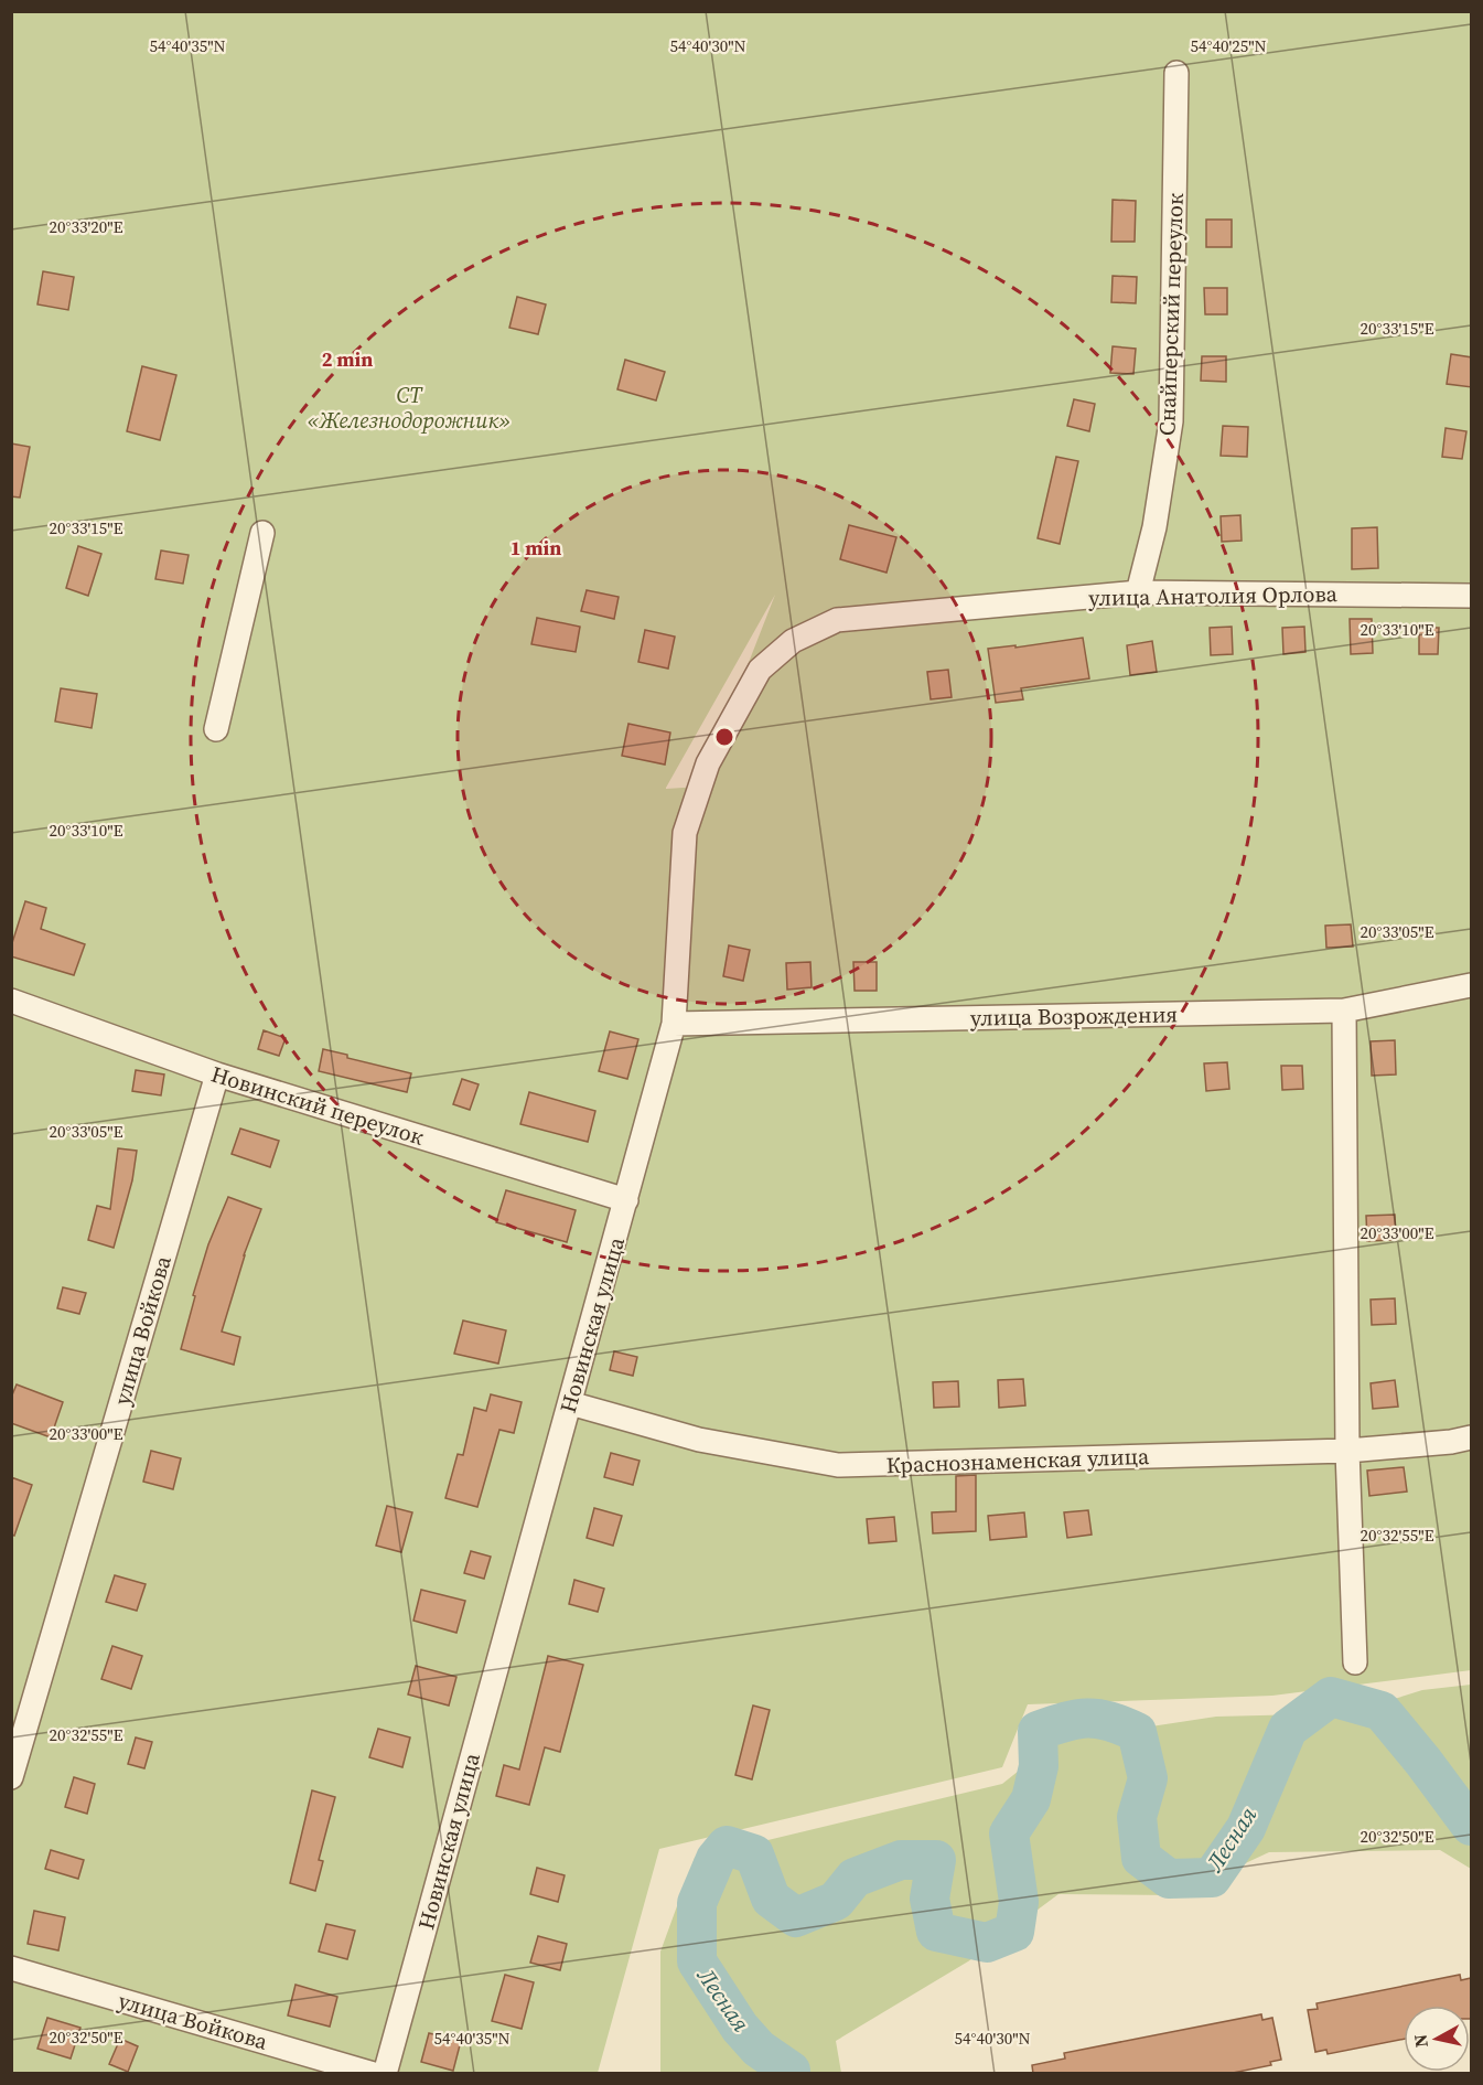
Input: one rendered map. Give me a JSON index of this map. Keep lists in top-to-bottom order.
{
  "streets": {
    "street": [
      "Снайперский переулок",
      "улица Анатолия Орлова",
      "улица Возрождения",
      "Новинский переулок",
      "Новинская улица",
      "улица Войкова",
      "Краснознаменская улица"
    ]
  },
  "crossings": [
    ["Снайперский переулок", "улица Анатолия Орлова"],
    ["улица Анатолия Орлова", "Новинская улица"],
    ["улица Возрождения", "Новинская улица"],
    ["Новинский переулок", "Новинская улица"],
    ["Новинский переулок", "улица Войкова"],
    ["Новинская улица", "Краснознаменская улица"]
  ],
  "water": ["Лесная"],
  "parks": ["СТ «Железнодорожник»"],
  "north": "left",
  "coordinates": [
    "54°40'35\"N",
    "54°40'30\"N",
    "54°40'25\"N",
    "20°33'20\"E",
    "20°33'15\"E",
    "20°33'10\"E",
    "20°33'05\"E",
    "20°33'00\"E",
    "20°32'55\"E",
    "20°32'50\"E"
  ],
  "rings": ["2 min", "1 min"]
}
